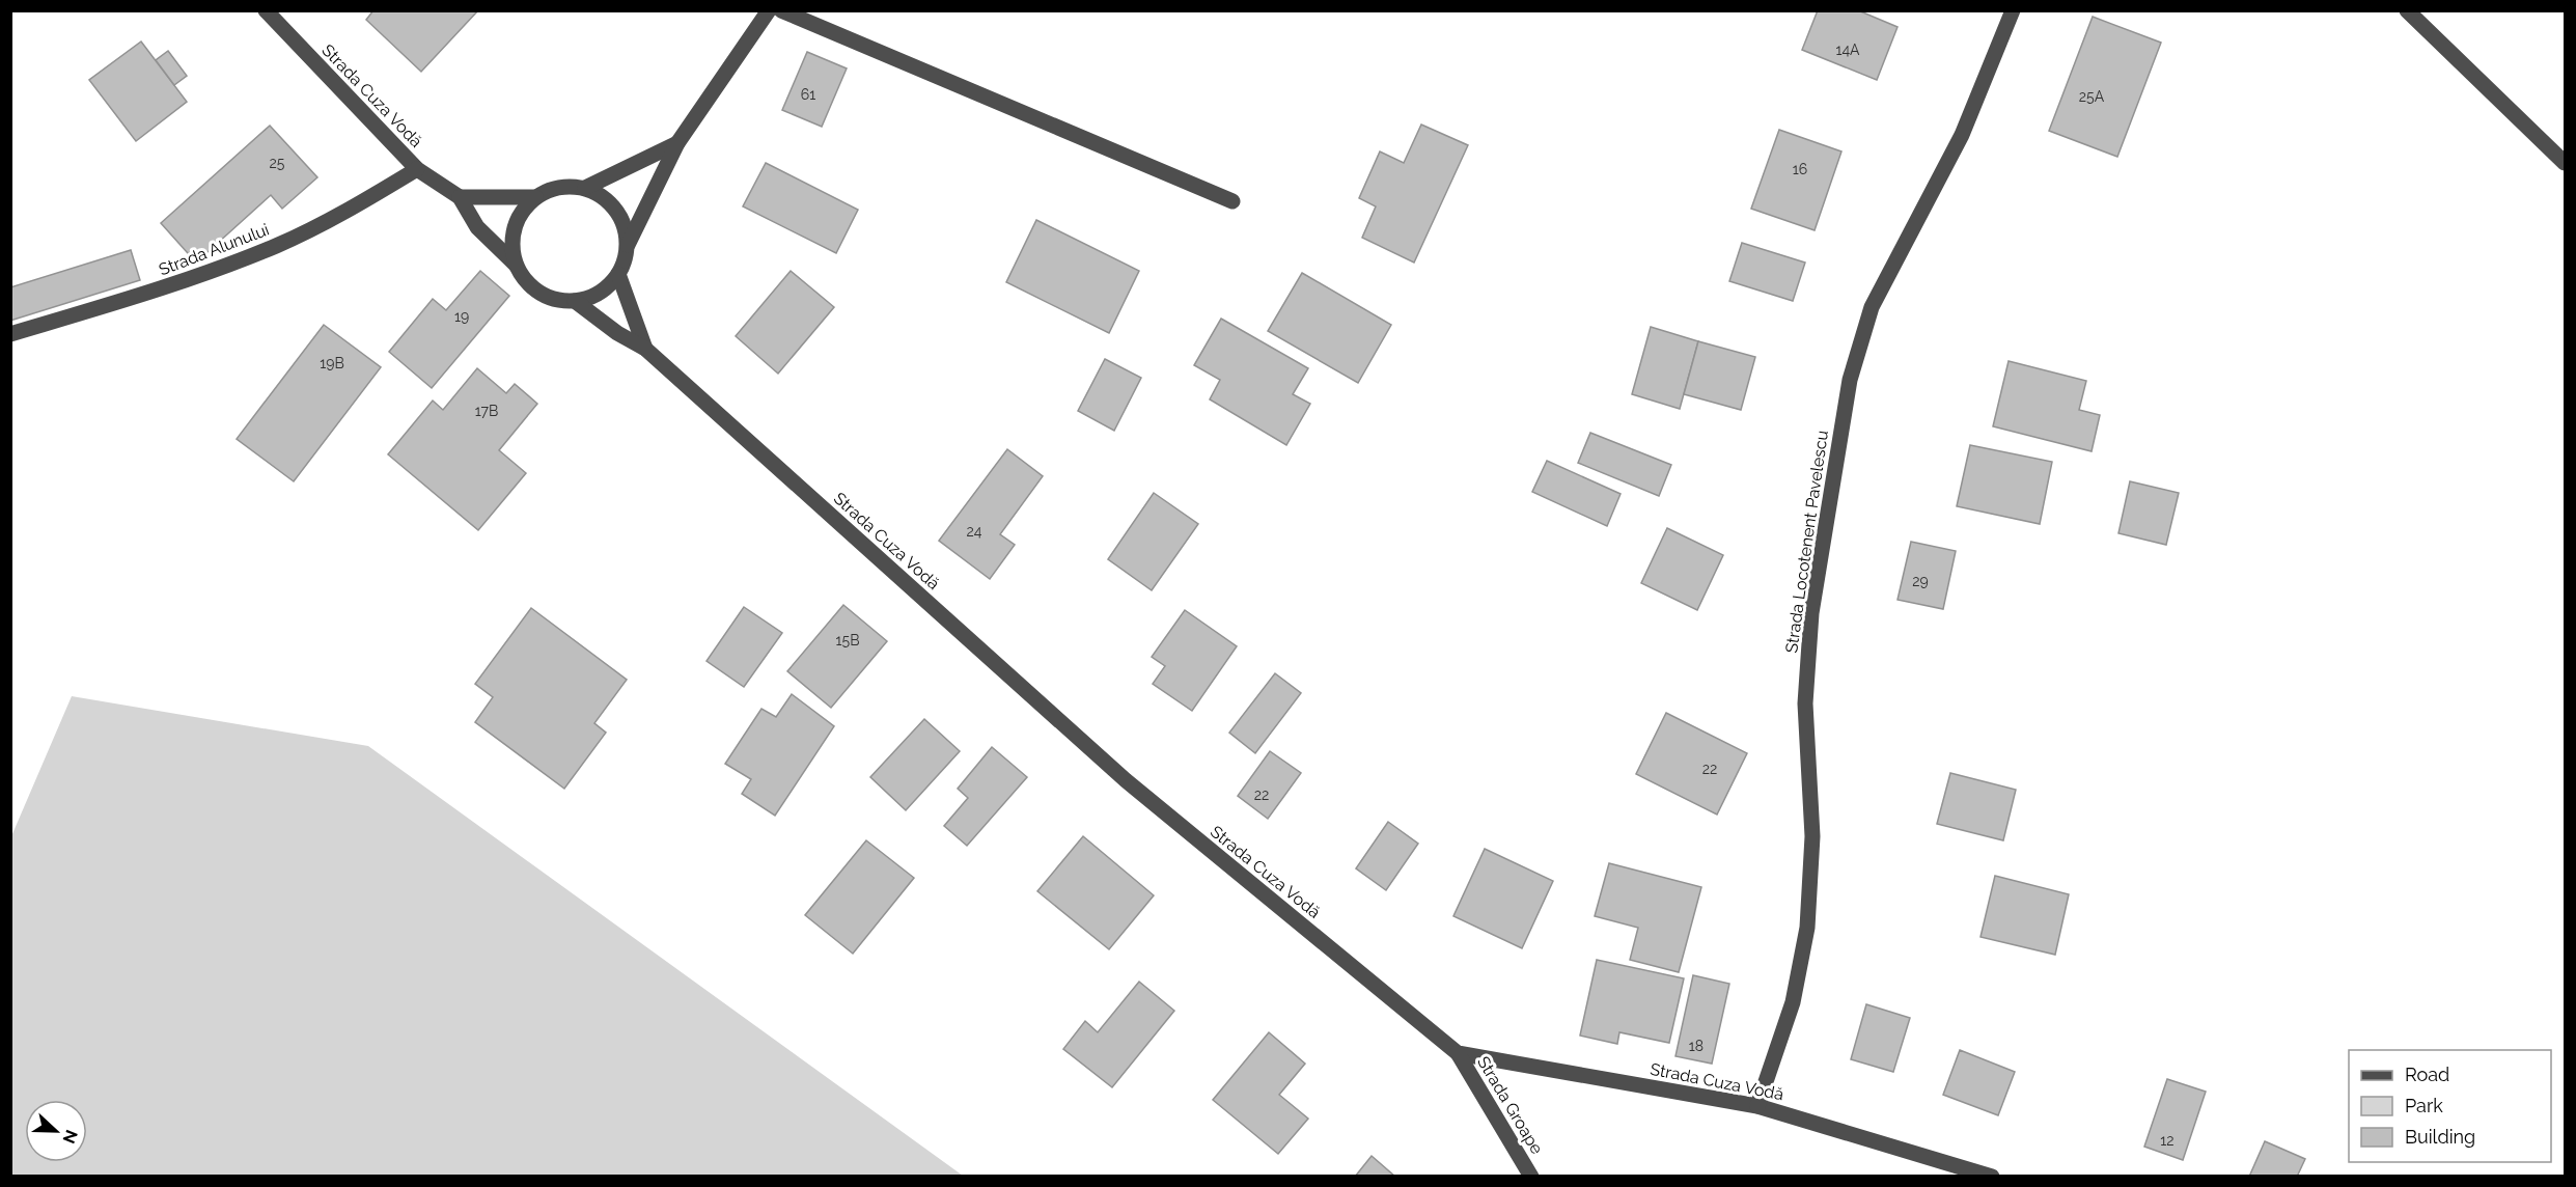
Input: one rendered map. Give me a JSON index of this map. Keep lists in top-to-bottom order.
{
  "streets": {
    "street": [
      "Strada Cuza Vodă",
      "Strada Alunului",
      "Strada Locotenent Pavelescu",
      "Strada Groape"
    ]
  },
  "crossings": [
    ["Strada Cuza Vodă", "Strada Alunului"],
    ["Strada Cuza Vodă", "Strada Locotenent Pavelescu"],
    ["Strada Cuza Vodă", "Strada Groape"]
  ],
  "house_numbers": [
    "14A",
    "61",
    "25A",
    "25",
    "16",
    "19",
    "19B",
    "17B",
    "24",
    "29",
    "15B",
    "22",
    "22",
    "18",
    "12"
  ],
  "legend": ["Road", "Park", "Building"],
  "north": "right"
}
